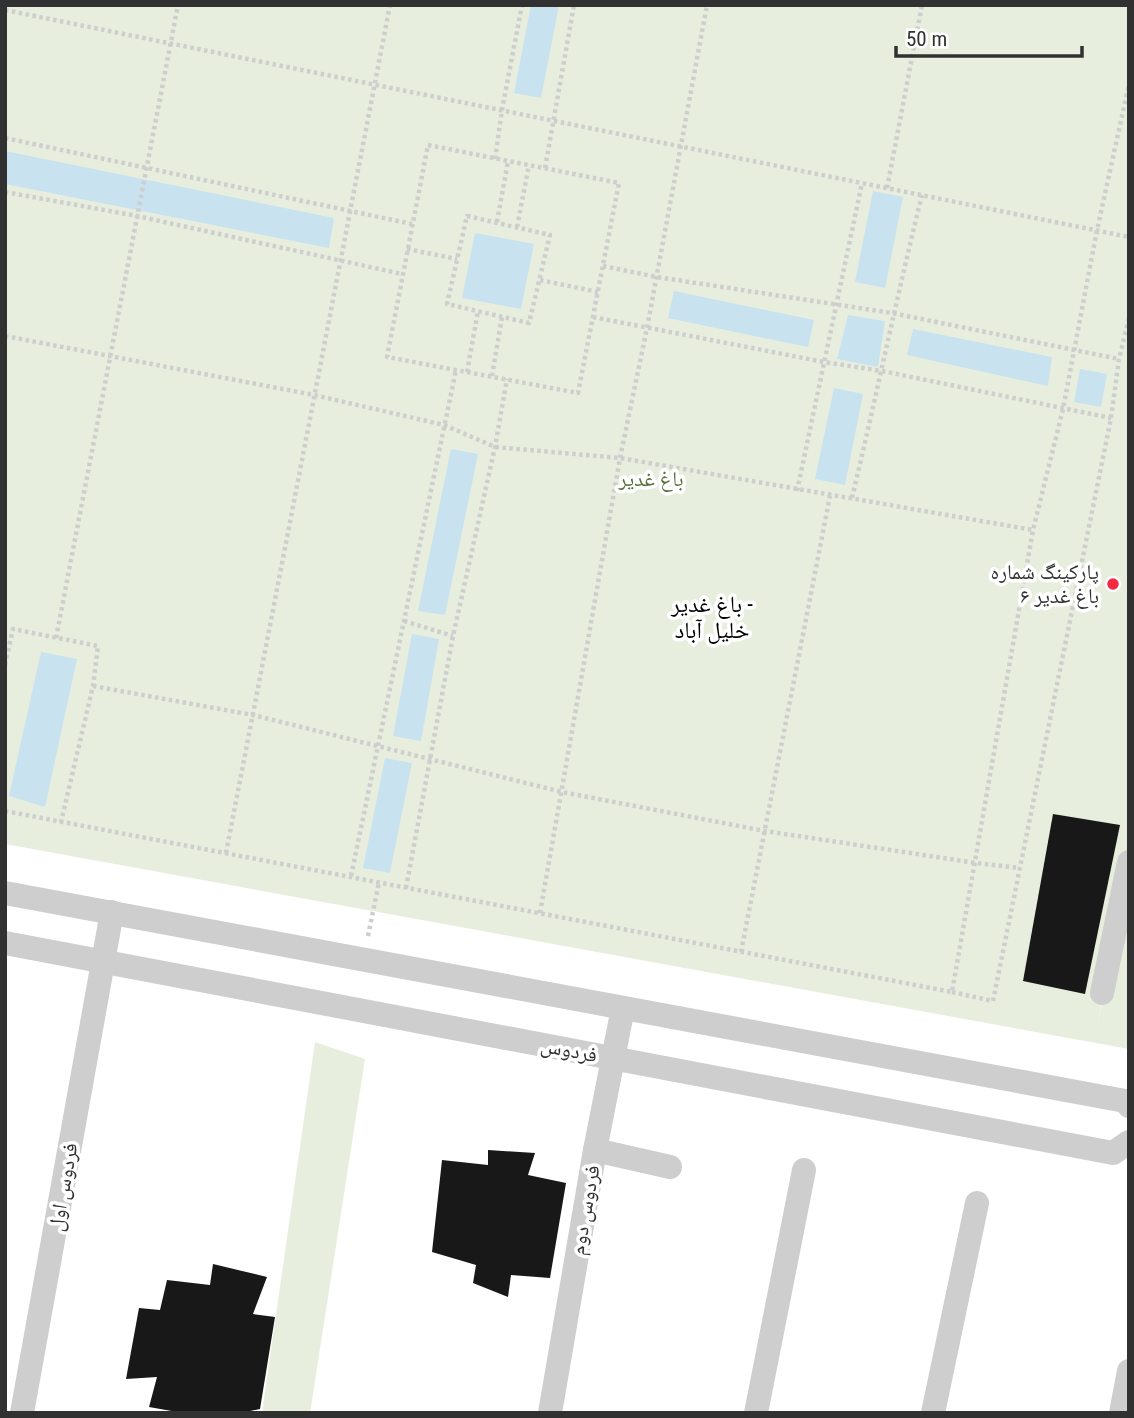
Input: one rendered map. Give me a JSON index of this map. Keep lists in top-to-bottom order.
{
  "streets": {
    "street": ["فردوس", "فردوس اول", "فردوس دوم"]
  },
  "crossings": [
    ["فردوس", "فردوس اول"],
    ["فردوس", "فردوس دوم"]
  ],
  "districts": ["باغ غدیر - خلیل آباد"],
  "parks": ["باغ غدیر"],
  "places": ["پارکینگ شماره ۶ باغ غدیر"],
  "scale_bar": "50 m"
}
